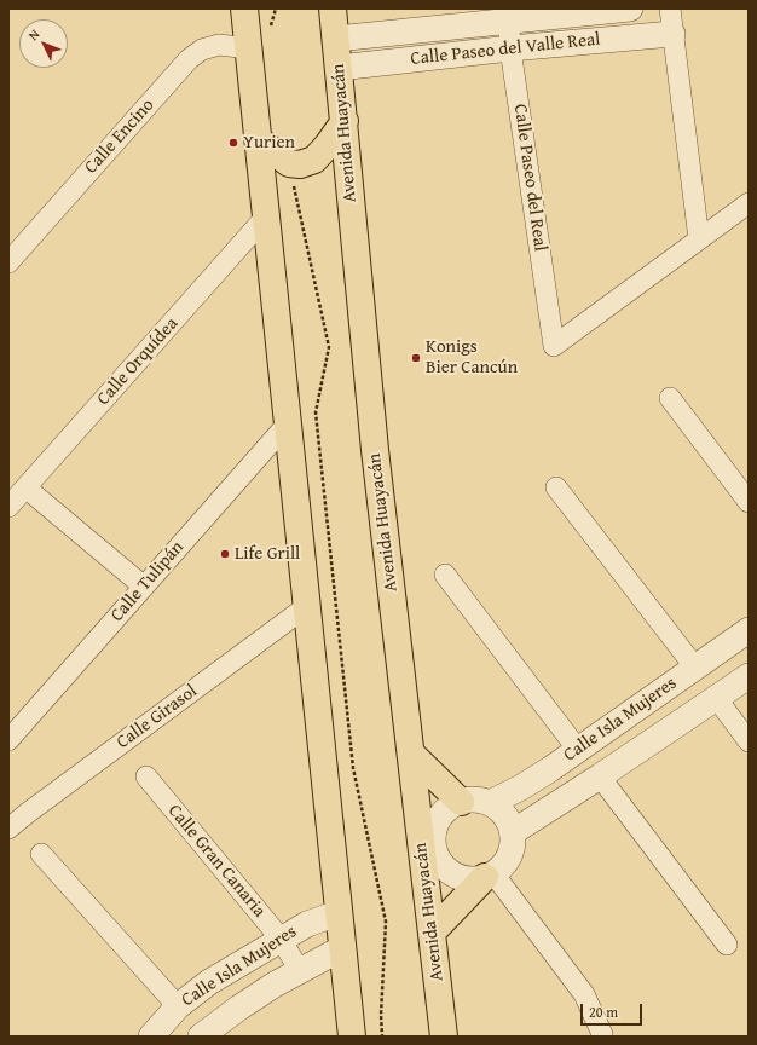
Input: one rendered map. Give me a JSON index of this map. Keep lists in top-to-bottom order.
{
  "streets": {
    "main road": ["Avenida Huayacán"],
    "street": [
      "Calle Paseo del Valle Real",
      "Calle Encino",
      "Calle Paseo del Real",
      "Calle Orquídea",
      "Calle Tulipán",
      "Calle Girasol",
      "Calle Isla Mujeres",
      "Calle Gran Canaria"
    ]
  },
  "crossings": [
    ["Calle Paseo del Valle Real", "Avenida Huayacán"],
    ["Calle Paseo del Valle Real", "Calle Paseo del Real"],
    ["Calle Isla Mujeres", "Calle Gran Canaria"]
  ],
  "places": ["Yurien", "Konigs Bier Cancún", "Life Grill"],
  "scale_bar": "20 m",
  "north": "top left"
}
